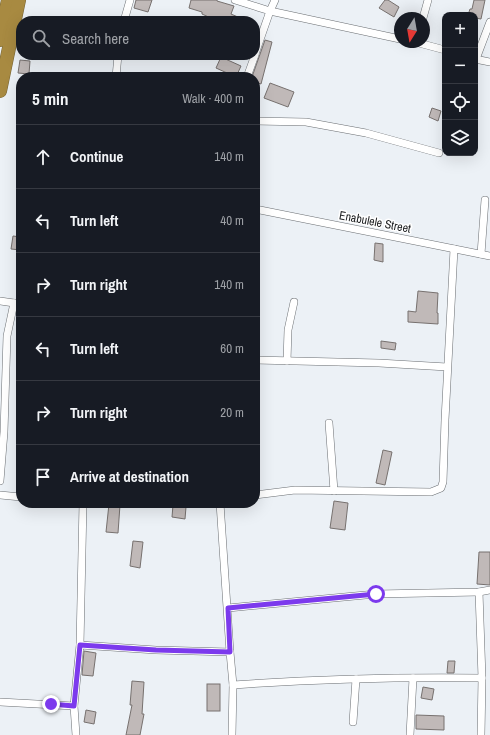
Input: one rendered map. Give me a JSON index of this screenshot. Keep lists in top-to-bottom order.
{
  "streets": {
    "street": ["Enabulele Street"]
  },
  "north": "bottom",
  "page": {
    "map_buttons": ["+", "−"],
    "search": "Search here",
    "heading": ["5 min", "Walk · 400 m"],
    "list": [
      ["Continue", "140 m"],
      ["Turn left", "40 m"],
      ["Turn right", "140 m"],
      ["Turn left", "60 m"],
      ["Turn right", "20 m"],
      "Arrive at destination"
    ]
  }
}
